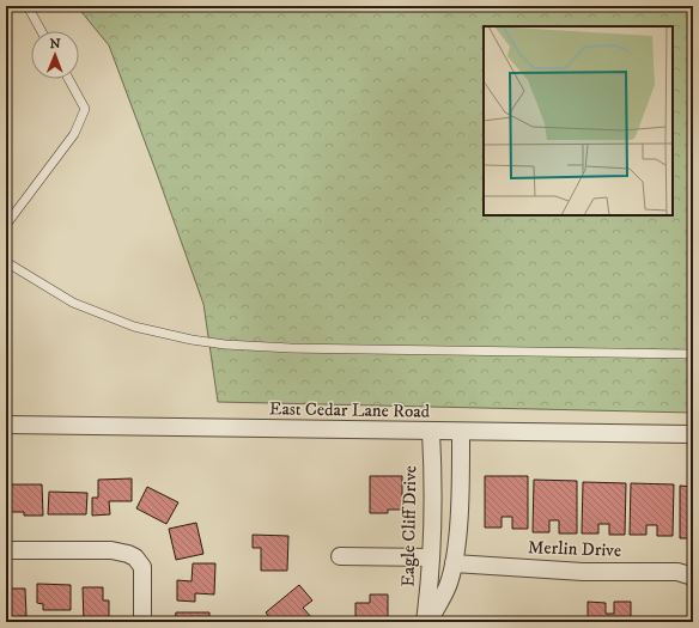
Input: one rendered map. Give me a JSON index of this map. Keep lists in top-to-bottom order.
{
  "streets": {
    "street": ["East Cedar Lane Road", "Eagle Cliff Drive", "Merlin Drive"]
  },
  "crossings": [
    ["East Cedar Lane Road", "Eagle Cliff Drive"],
    ["Eagle Cliff Drive", "Merlin Drive"]
  ],
  "north": "top"
}
